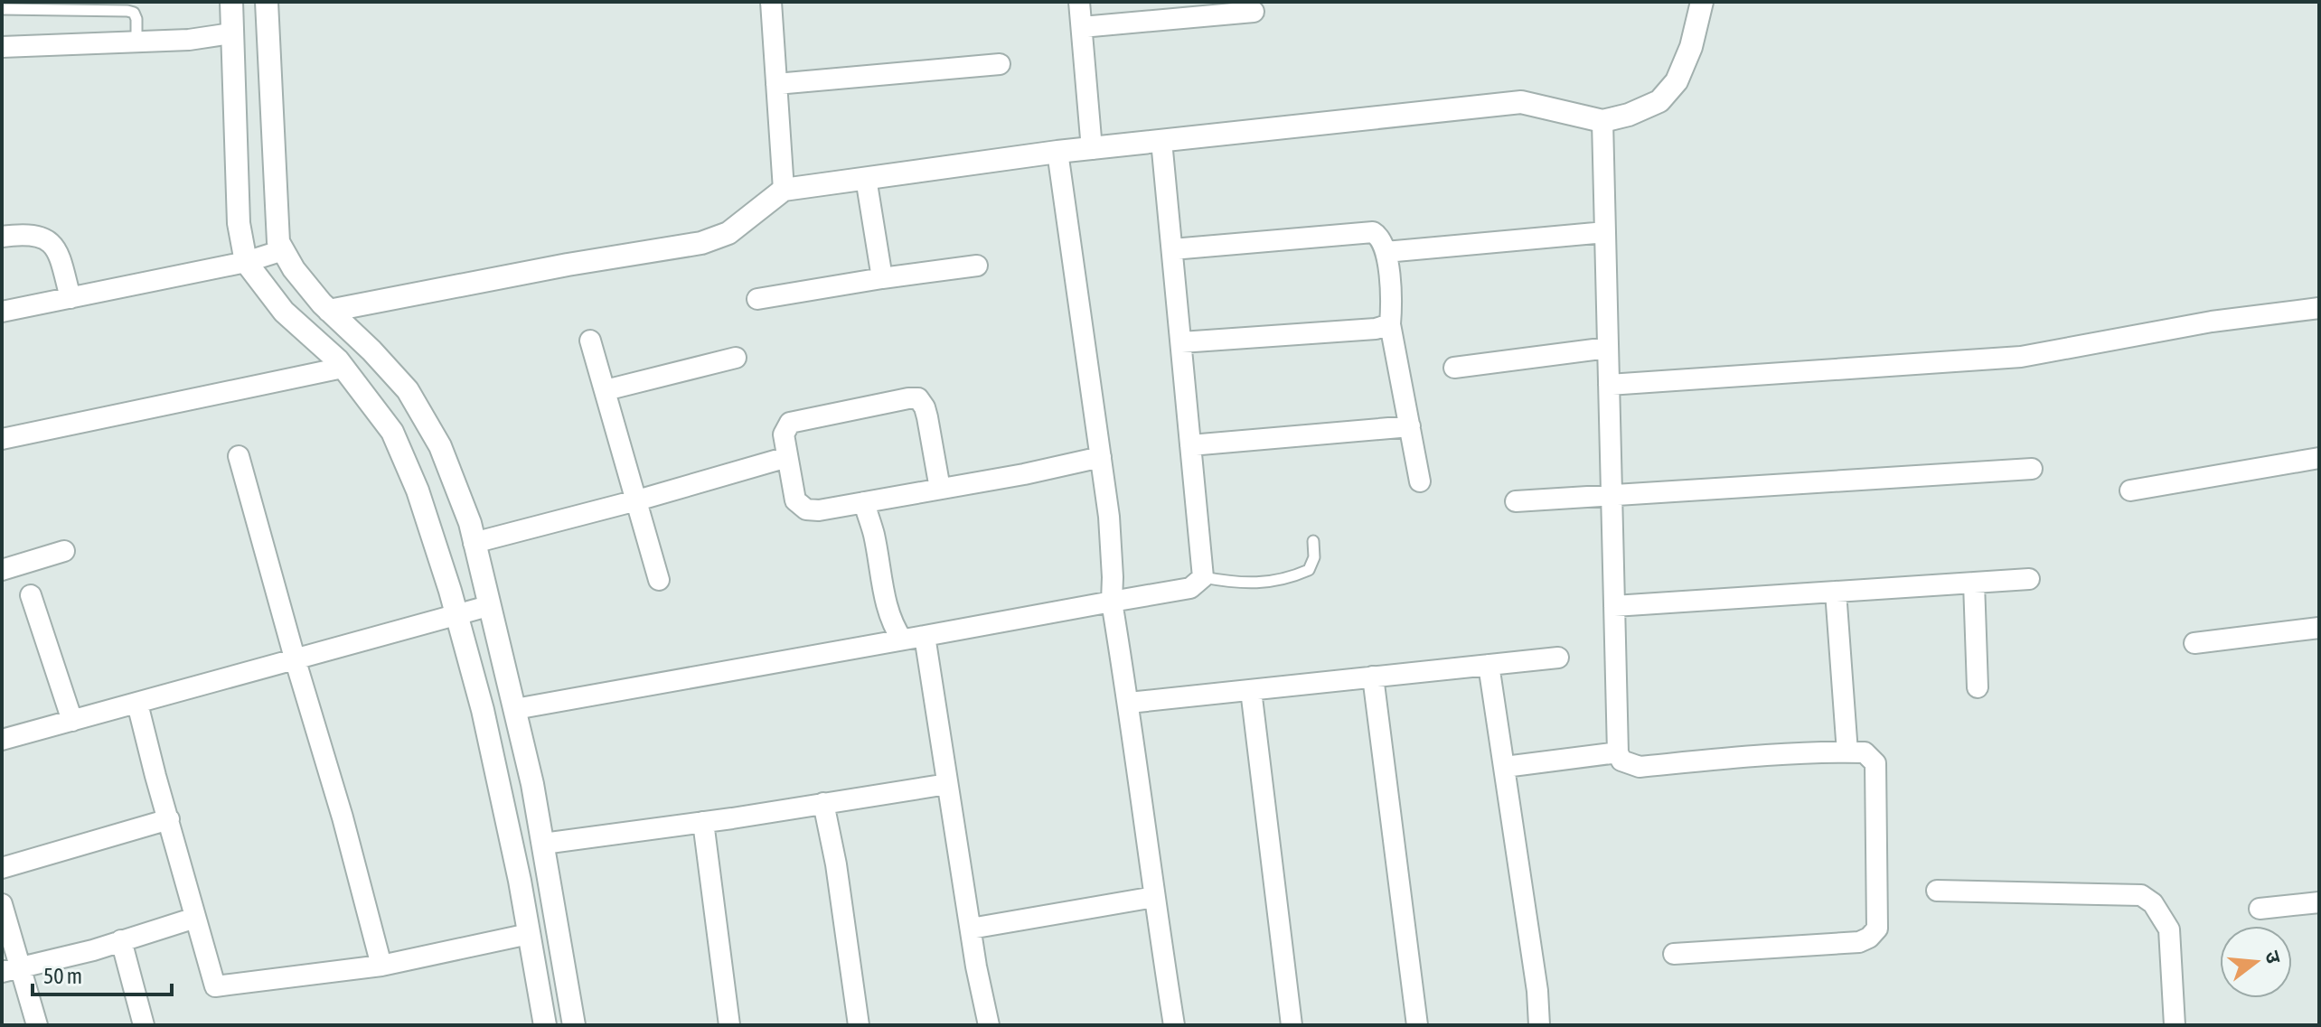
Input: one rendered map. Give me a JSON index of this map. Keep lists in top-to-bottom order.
{
  "scale_bar": "50 m",
  "north": "right"
}
